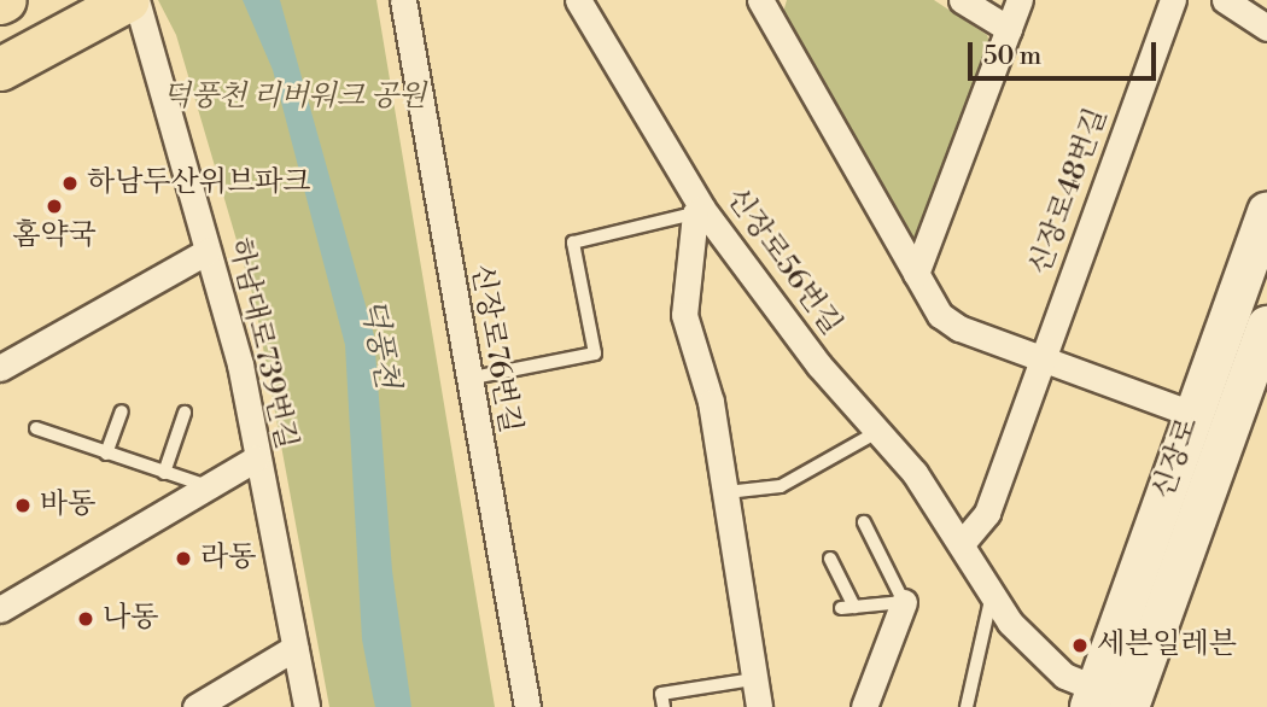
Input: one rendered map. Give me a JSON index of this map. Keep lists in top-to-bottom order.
{
  "streets": {
    "street": [
      "신장로48번길",
      "신장로56번길",
      "하남대로739번길",
      "신장로76번길",
      "신장로"
    ]
  },
  "crossings": [
    ["신장로56번길", "신장로"]
  ],
  "water": ["덕풍천"],
  "parks": ["덕풍천 리버워크 공원"],
  "places": [
    "하남두산위브파크",
    "홈약국",
    "바동",
    "라동",
    "나동",
    "세븐일레븐"
  ],
  "scale_bar": "50 m"
}
